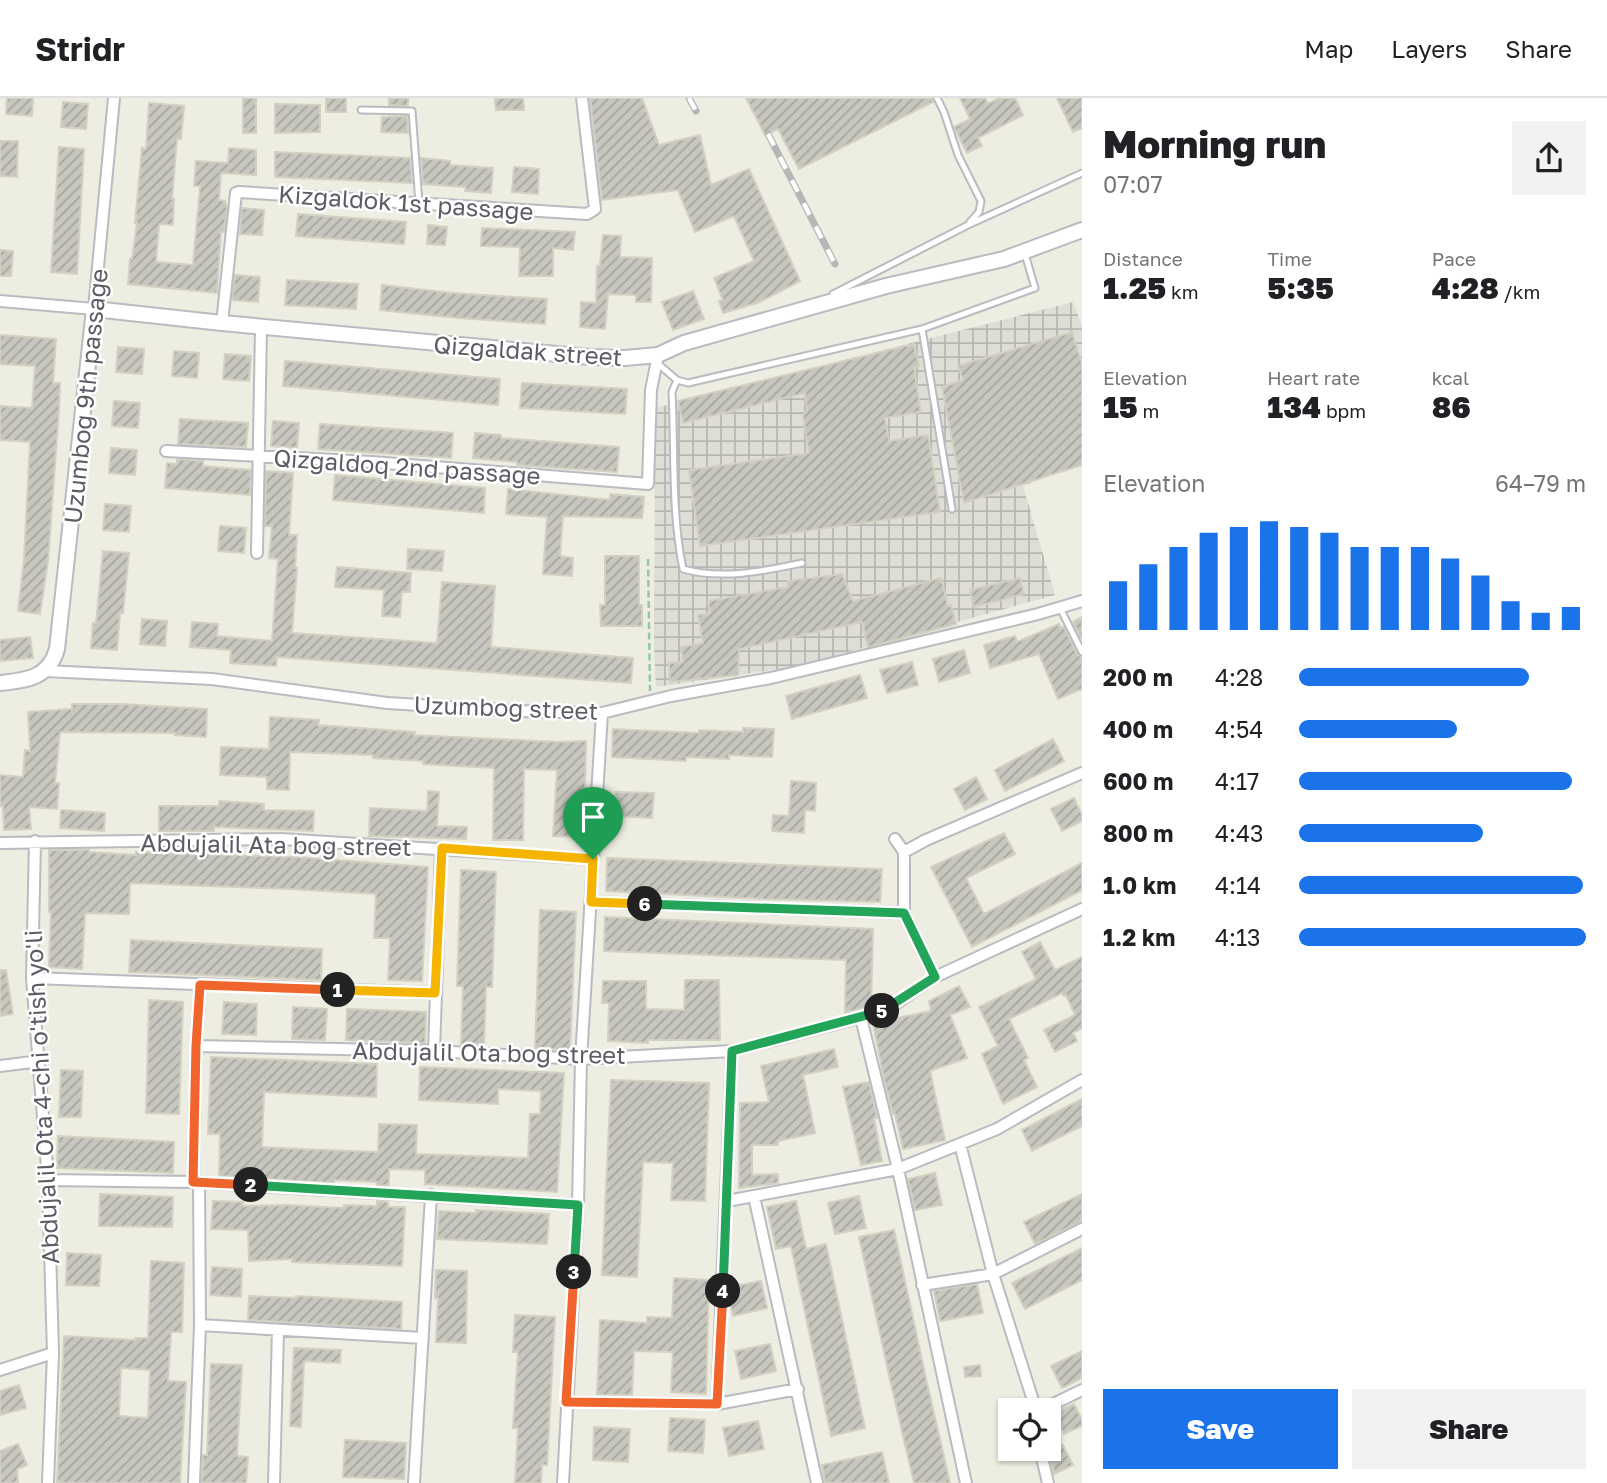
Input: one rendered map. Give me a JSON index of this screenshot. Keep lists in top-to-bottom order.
{
  "streets": {
    "street": [
      "Kizgaldok 1st passage",
      "Qizgaldak street",
      "Uzumbog 9th passage",
      "Qizgaldoq 2nd passage",
      "Uzumbog street",
      "Abdujalil Ata bog street",
      "Abdujalil Ota bog street",
      "Abdujalil Ota 4-chi o'tish yo'li"
    ]
  },
  "crossings": [
    ["Kizgaldok 1st passage", "Qizgaldak street"],
    ["Qizgaldak street", "Uzumbog 9th passage"],
    ["Qizgaldak street", "Qizgaldoq 2nd passage"],
    ["Uzumbog 9th passage", "Uzumbog street"],
    ["Abdujalil Ata bog street", "Abdujalil Ota 4-chi o'tish yo'li"]
  ],
  "page": {
    "header": "Stridr",
    "nav": ["Map", "Layers", "Share"],
    "heading": ["Morning run", "07:07"],
    "stats": [
      ["Distance", "1.25 km"],
      ["Time", "5:35"],
      ["Pace", "4:28 /km"],
      ["Elevation", "15 m"],
      ["Heart rate", "134 bpm"],
      ["kcal", "86"]
    ],
    "chart": ["Elevation", "64–79 m"],
    "list": [
      {
        "name": "200 m",
        "note": "4:28"
      },
      {
        "name": "400 m",
        "note": "4:54"
      },
      {
        "name": "600 m",
        "note": "4:17"
      },
      {
        "name": "800 m",
        "note": "4:43"
      },
      {
        "name": "1.0 km",
        "note": "4:14"
      },
      {
        "name": "1.2 km",
        "note": "4:13"
      }
    ],
    "pins": [
      "6",
      "1",
      "5",
      "2",
      "3",
      "4"
    ],
    "buttons": ["Save", "Share"]
  }
}
